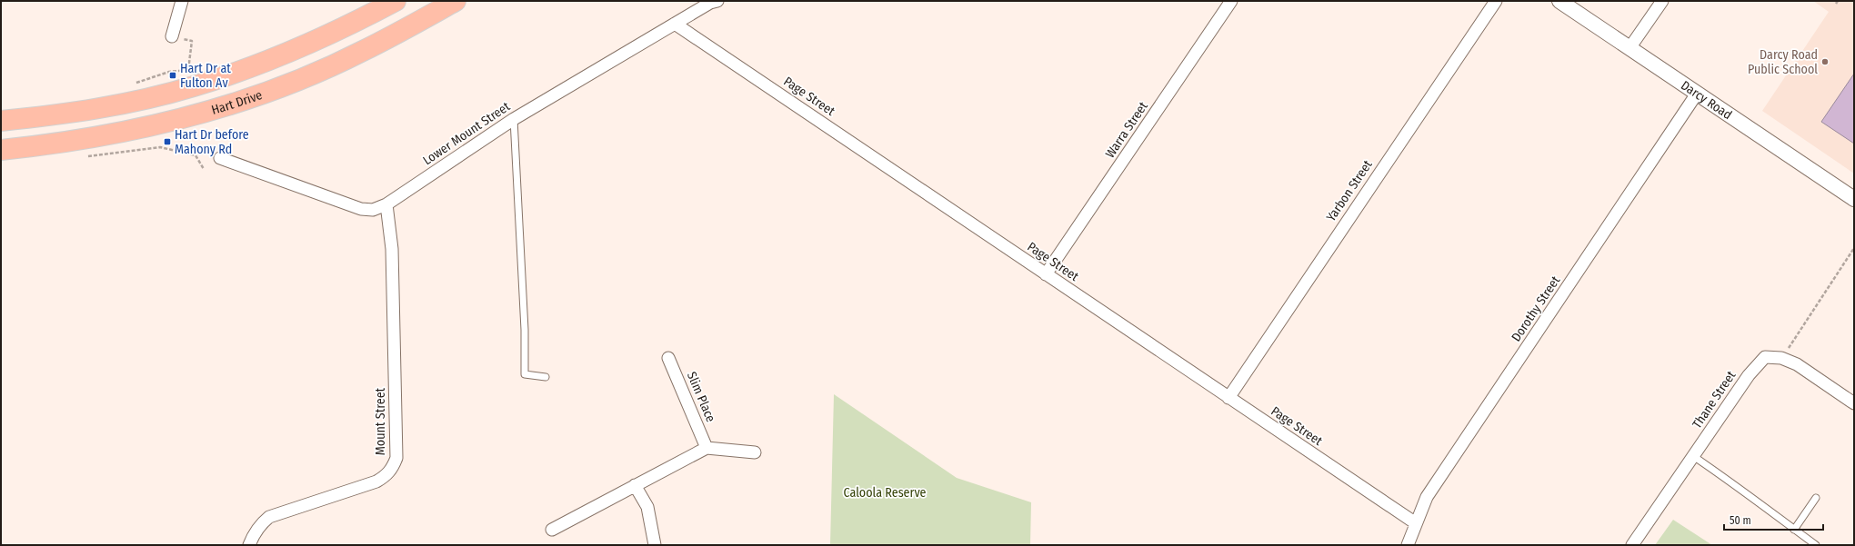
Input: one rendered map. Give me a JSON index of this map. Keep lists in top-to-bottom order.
{
  "streets": {
    "highway": ["Hart Drive"],
    "street": [
      "Page Street",
      "Darcy Road",
      "Warra Street",
      "Lower Mount Street",
      "Yarbon Street",
      "Dorothy Street",
      "Slim Place",
      "Thane Street",
      "Mount Street"
    ]
  },
  "crossings": [
    ["Page Street", "Warra Street"],
    ["Page Street", "Lower Mount Street"],
    ["Page Street", "Yarbon Street"],
    ["Page Street", "Dorothy Street"],
    ["Darcy Road", "Dorothy Street"],
    ["Lower Mount Street", "Mount Street"]
  ],
  "parks": ["Caloola Reserve"],
  "places": {
    "other": ["Darcy Road Public School"],
    "transit": ["Hart Dr at Fulton Av", "Hart Dr before Mahony Rd"]
  },
  "scale_bar": "50 m"
}
